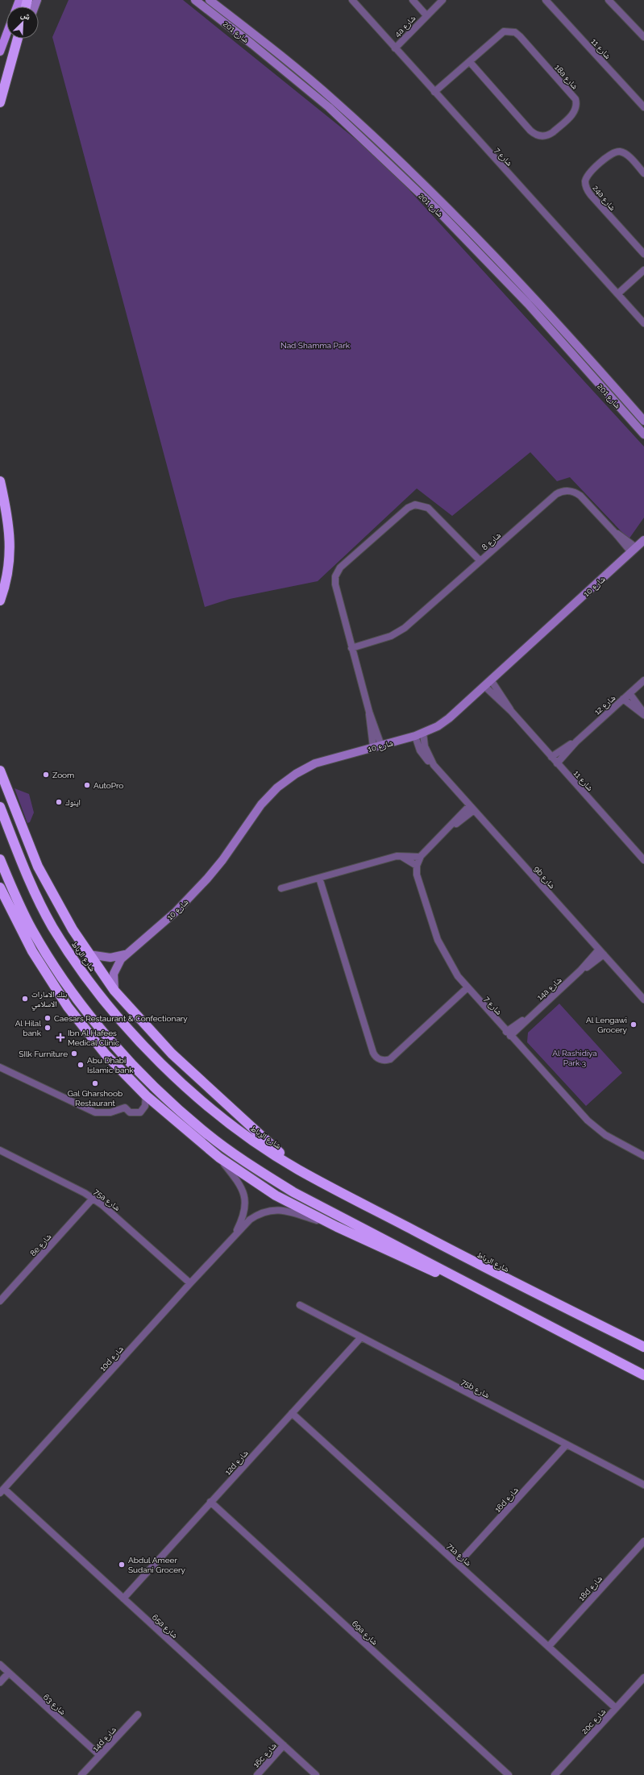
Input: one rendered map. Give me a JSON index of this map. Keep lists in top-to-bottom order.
{
  "streets": {
    "highway": ["شارع الرباط"],
    "street": [
      "4a شارع",
      "شارع 201",
      "شارع 11",
      "18a شارع",
      "شارع 7",
      "24a شارع",
      "شارع 8",
      "شارع 10",
      "شارع 12",
      "9b شارع",
      "14a شارع",
      "75a شارع",
      "8e شارع",
      "10d شارع",
      "75b شارع",
      "12d شارع",
      "16d شارع",
      "71a شارع",
      "18d شارع",
      "65a شارع",
      "69a شارع",
      "شارع 63",
      "20c شارع",
      "14d شارع",
      "16c شارع"
    ]
  },
  "crossings": [
    ["4a شارع", "شارع 7"],
    ["شارع 11", "شارع 10"],
    ["شارع 11", "شارع 12"],
    ["18a شارع", "شارع 7"],
    ["شارع 7", "9b شارع"],
    ["شارع 7", "14a شارع"],
    ["شارع 8", "شارع 10"],
    ["شارع 10", "9b شارع"],
    ["9b شارع", "14a شارع"],
    ["75a شارع", "8e شارع"],
    ["75a شارع", "10d شارع"],
    ["10d شارع", "65a شارع"],
    ["75b شارع", "12d شارع"],
    ["75b شارع", "16d شارع"],
    ["12d شارع", "71a شارع"],
    ["12d شارع", "65a شارع"],
    ["12d شارع", "69a شارع"],
    ["16d شارع", "71a شارع"],
    ["71a شارع", "18d شارع"],
    ["71a شارع", "20c شارع"],
    ["65a شارع", "16c شارع"],
    ["شارع 63", "14d شارع"]
  ],
  "parks": ["Nad Shamma Park", "Al Rashidiya Park 3"],
  "places": {
    "other": [
      "Zoom",
      "AutoPro",
      "اينوك",
      "بنك الامارات الاسلامي",
      "Caesars Restaurant & Confectionary",
      "Al Lengawi Grocery",
      "Al Hilal bank",
      "SIlk Furniture",
      "Abu Dhabi Islamic bank",
      "Gal Gharshoob Restaurant",
      "Abdul Ameer Sudani Grocery"
    ],
    "health": ["Ibn Al Hafees Medical Clinic"]
  },
  "north": "top right"
}
